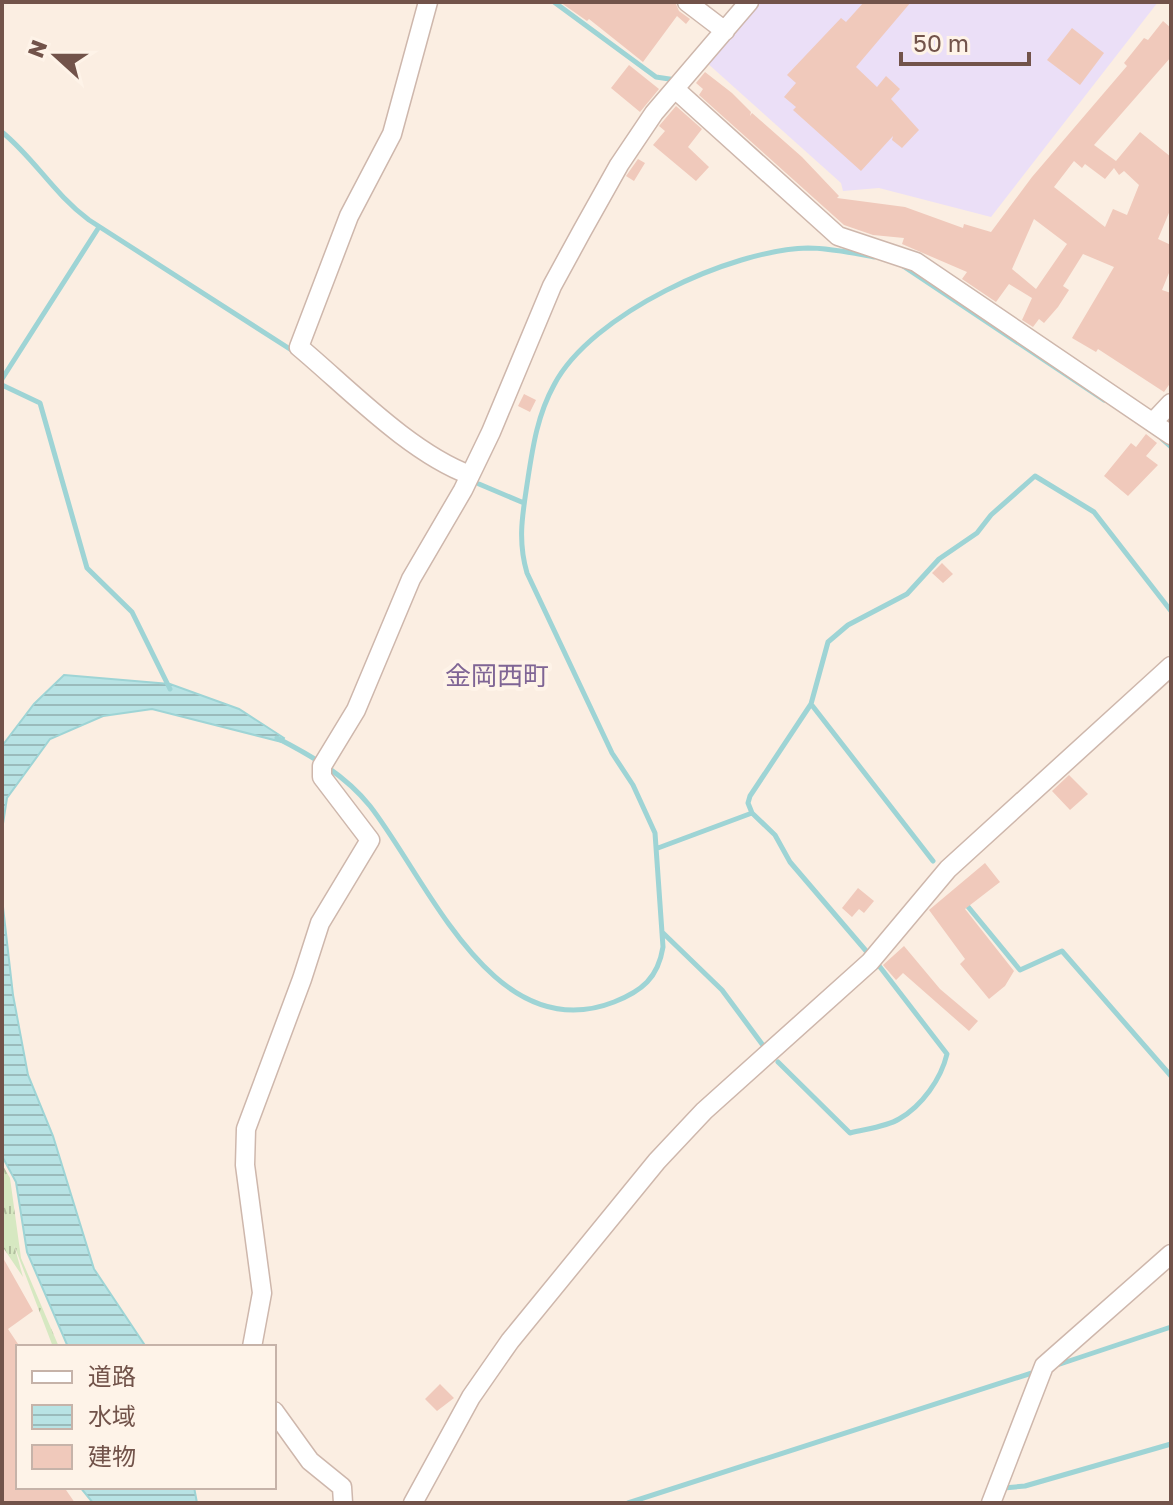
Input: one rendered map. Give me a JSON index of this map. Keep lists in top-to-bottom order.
{
  "districts": ["金岡西町"],
  "legend": ["道路", "水域", "建物"],
  "scale_bar": "50 m",
  "north": "left"
}
